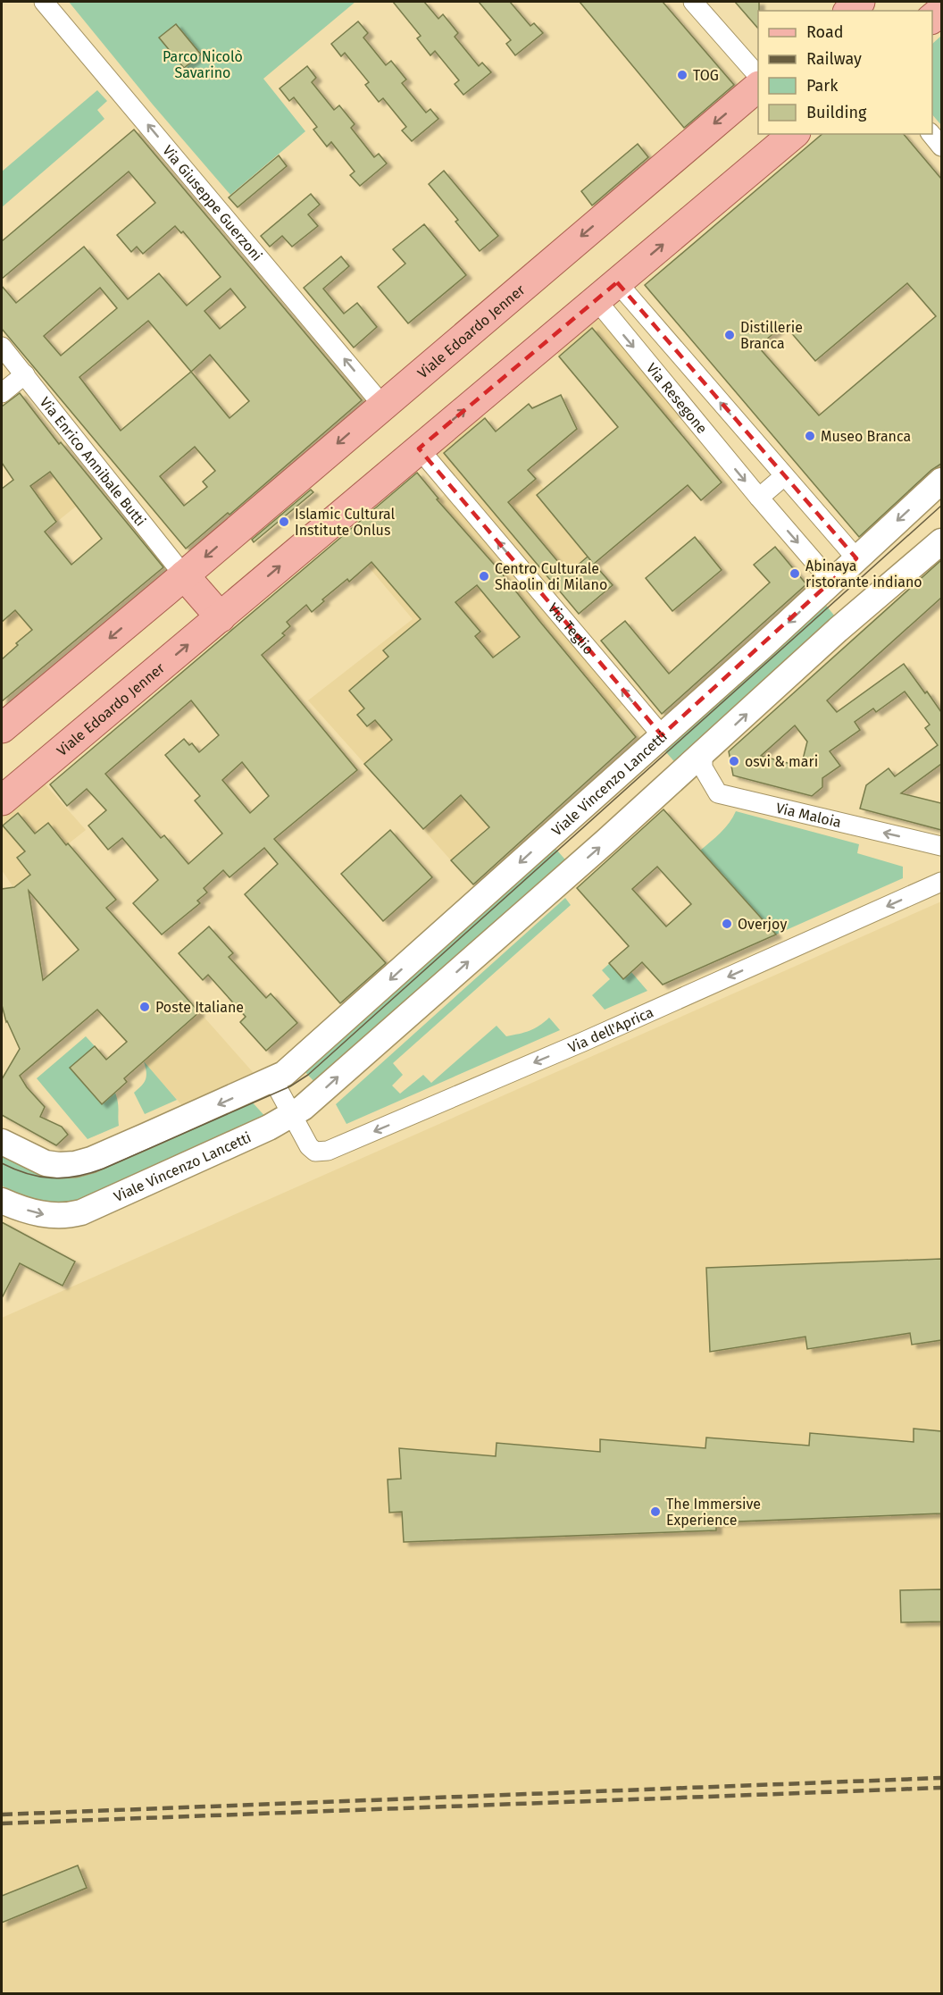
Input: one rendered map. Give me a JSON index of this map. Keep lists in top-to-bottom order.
{
  "streets": {
    "main road": ["Viale Edoardo Jenner", "Viale Vincenzo Lancetti"],
    "street": [
      "Via Giuseppe Guerzoni",
      "Via Resegone",
      "Via Enrico Annibale Butti",
      "Via Teglio",
      "Via Maloia",
      "Via dell'Aprica"
    ]
  },
  "crossings": [
    ["Via Giuseppe Guerzoni", "Viale Edoardo Jenner"],
    ["Viale Edoardo Jenner", "Via Resegone"],
    ["Viale Edoardo Jenner", "Via Enrico Annibale Butti"],
    ["Viale Edoardo Jenner", "Via Teglio"],
    ["Via Resegone", "Viale Vincenzo Lancetti"],
    ["Via Teglio", "Viale Vincenzo Lancetti"],
    ["Viale Vincenzo Lancetti", "Via Maloia"],
    ["Viale Vincenzo Lancetti", "Via dell'Aprica"]
  ],
  "one_way": [
    "Via Giuseppe Guerzoni",
    "Via Teglio",
    "Via Maloia",
    "Via dell'Aprica"
  ],
  "parks": ["Parco Nicolò Savarino"],
  "places": [
    "TOG",
    "Distillerie Branca",
    "Museo Branca",
    "Islamic Cultural Institute Onlus",
    "Abinaya ristorante indiano",
    "Centro Culturale Shaolin di Milano",
    "osvi & mari",
    "Overjoy",
    "Poste Italiane",
    "The Immersive Experience"
  ],
  "legend": [
    "Road",
    "Railway",
    "Park",
    "Building"
  ]
}
